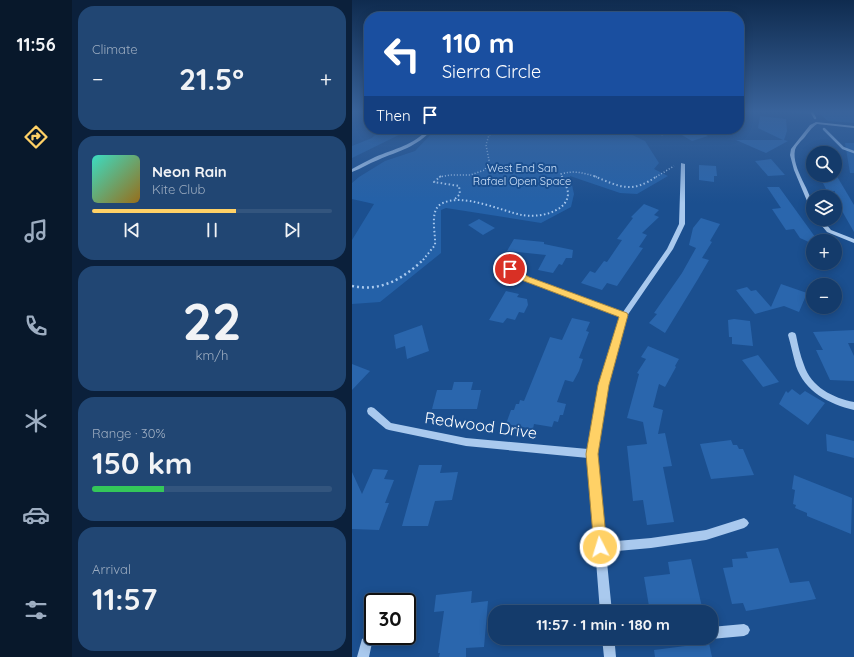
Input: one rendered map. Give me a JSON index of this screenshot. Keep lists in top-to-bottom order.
{
  "streets": {
    "street": ["Redwood Drive"]
  },
  "parks": ["West End San Rafael Open Space"],
  "page": {
    "tabs": "11:56",
    "tile": [
      "Climate",
      ["22", "km/h"],
      ["Range · 30%", "150 km"],
      ["Arrival", "11:57"]
    ],
    "turn": ["110 m", "Sierra Circle"],
    "heat": ["−", "21.5°", "+"],
    "then": "Then",
    "map_buttons": ["+", "−"],
    "song": ["Neon Rain", "Kite Club"],
    "limit": "30",
    "trip": "11:57 · 1 min · 180 m"
  }
}
